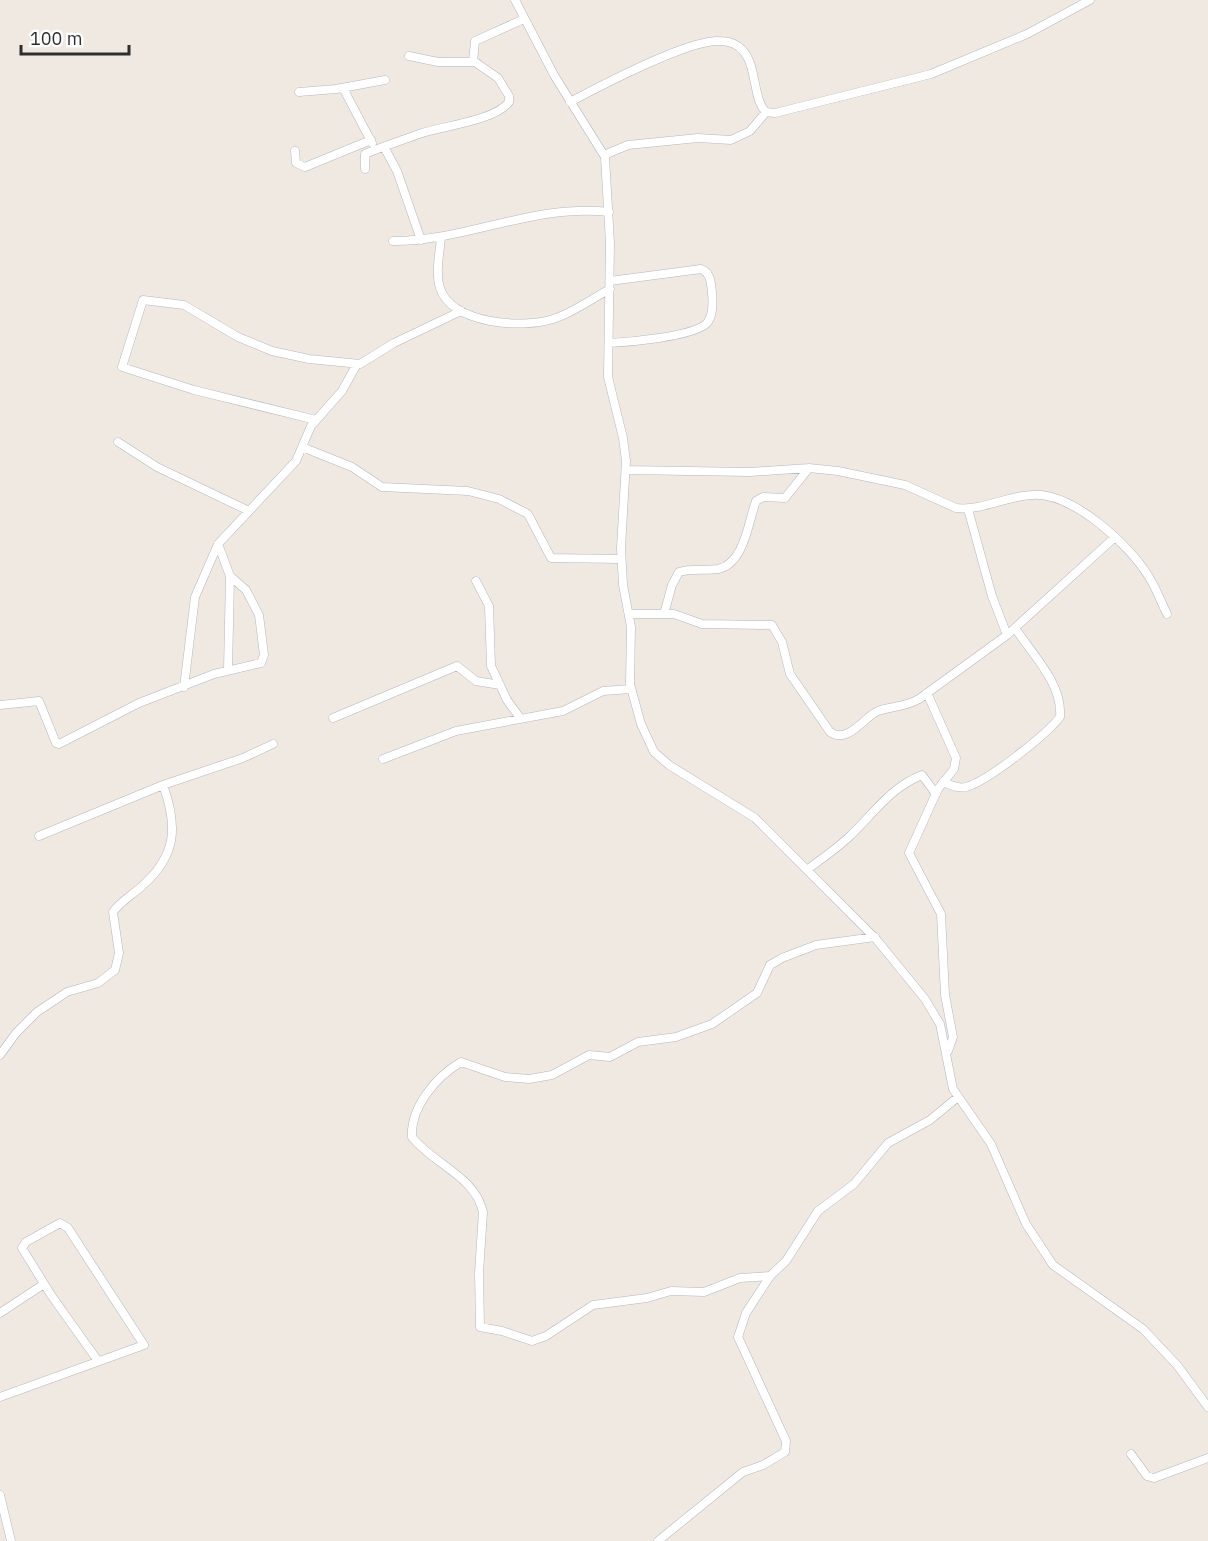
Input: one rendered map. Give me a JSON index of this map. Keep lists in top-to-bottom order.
{
  "scale_bar": "100 m"
}
